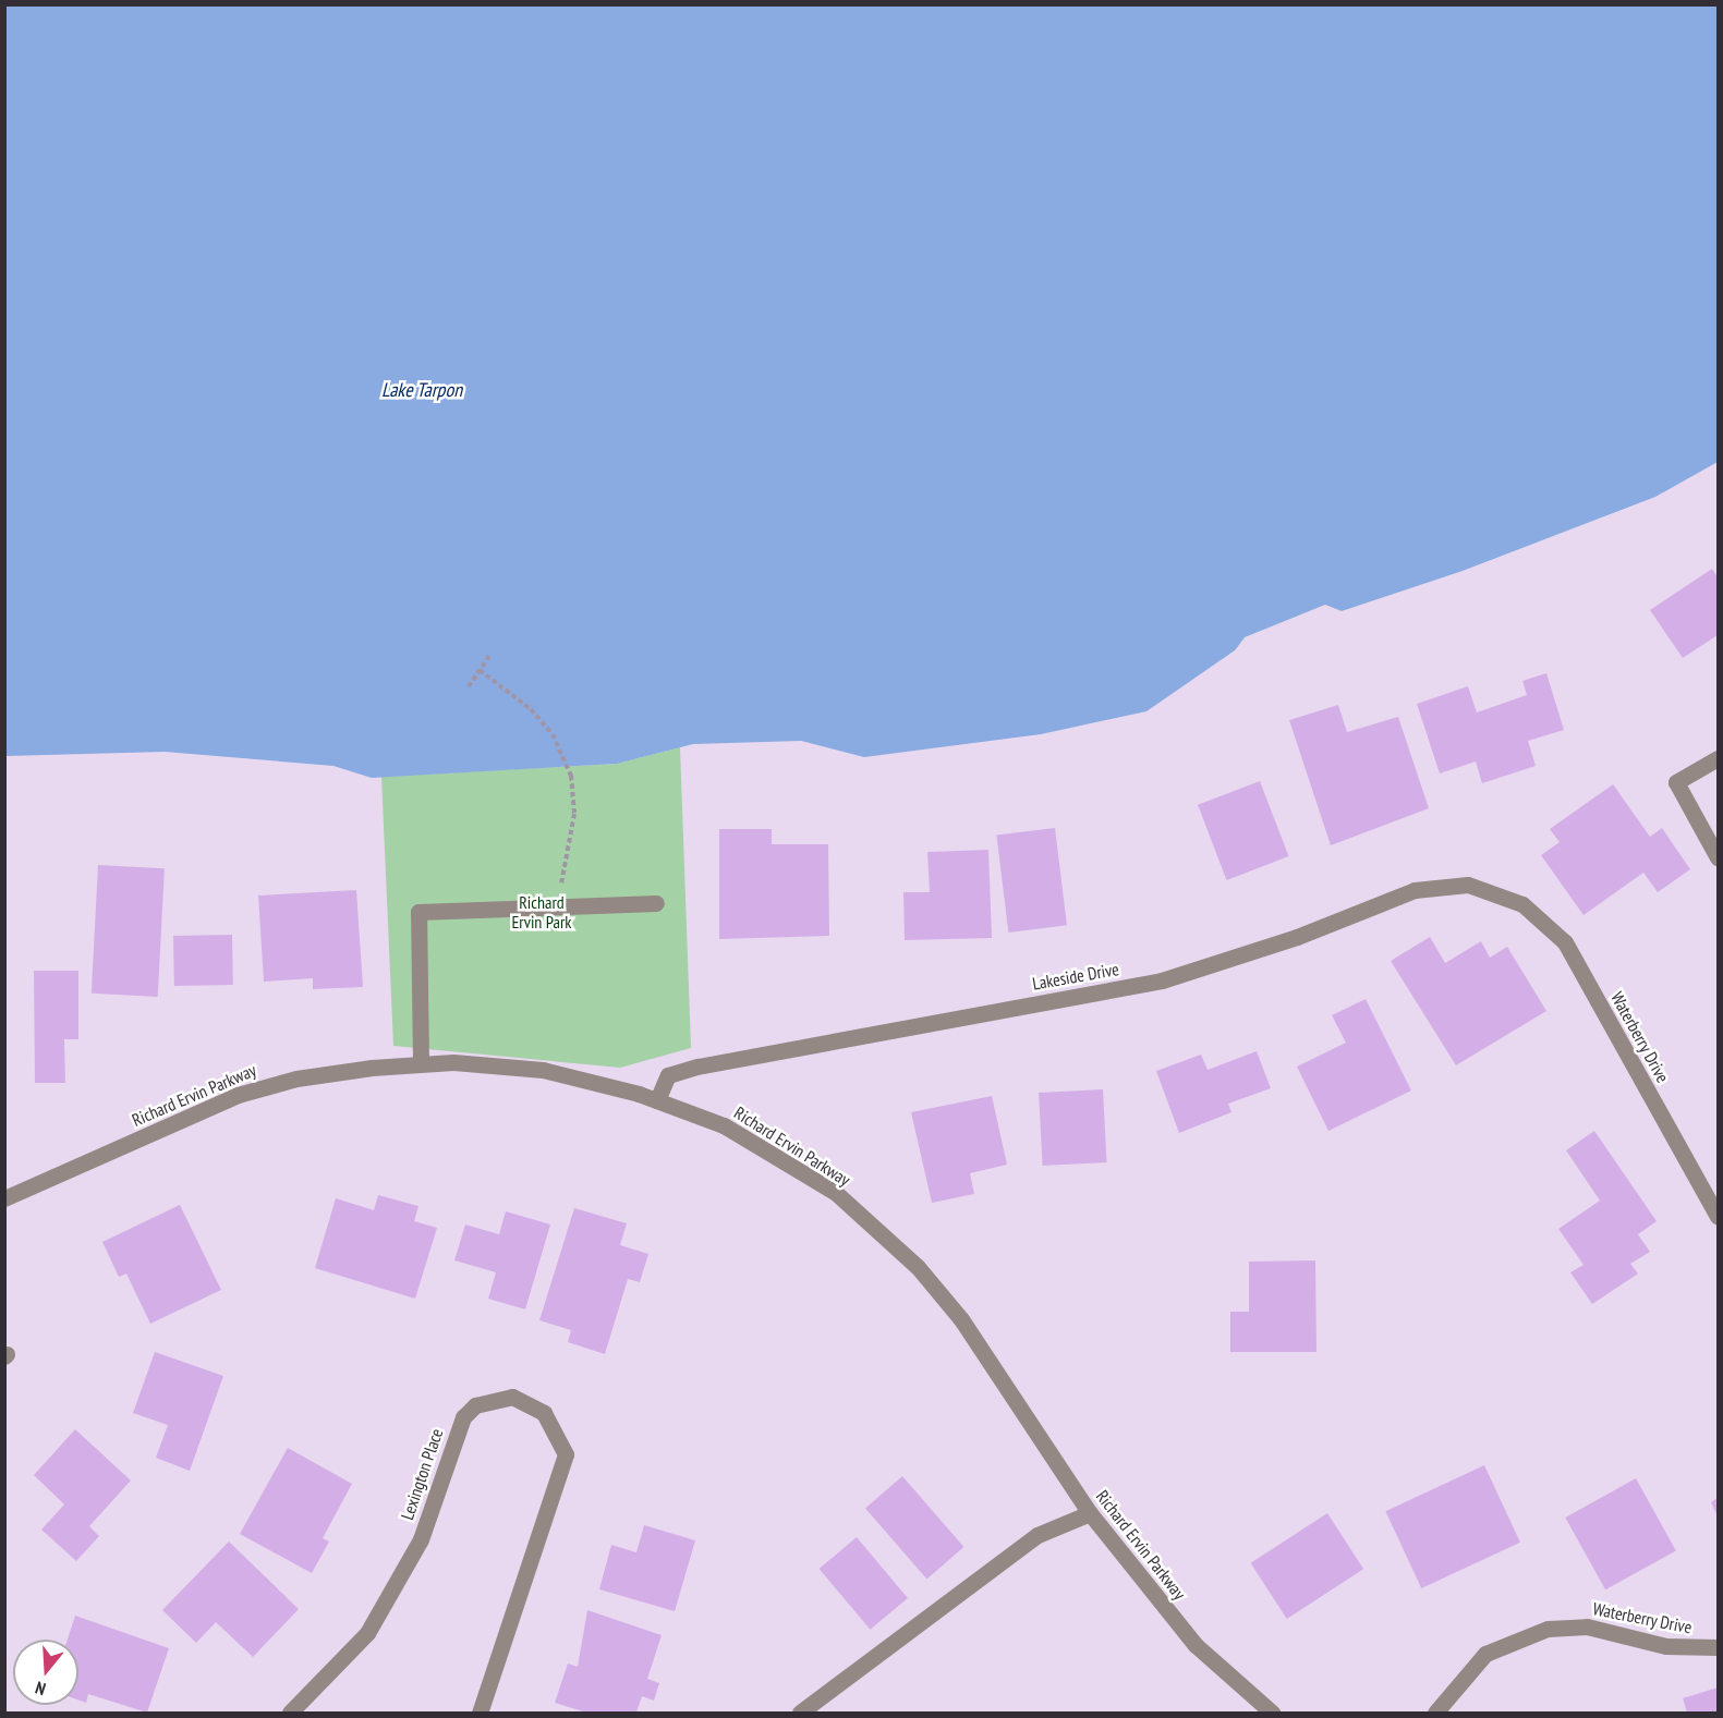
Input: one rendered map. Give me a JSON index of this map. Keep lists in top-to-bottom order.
{
  "streets": {
    "street": [
      "Lakeside Drive",
      "Waterberry Drive",
      "Richard Ervin Parkway",
      "Lexington Place"
    ]
  },
  "crossings": [
    ["Lakeside Drive", "Waterberry Drive"],
    ["Lakeside Drive", "Richard Ervin Parkway"]
  ],
  "water": ["Lake Tarpon"],
  "parks": ["Richard Ervin Park"],
  "north": "bottom"
}
